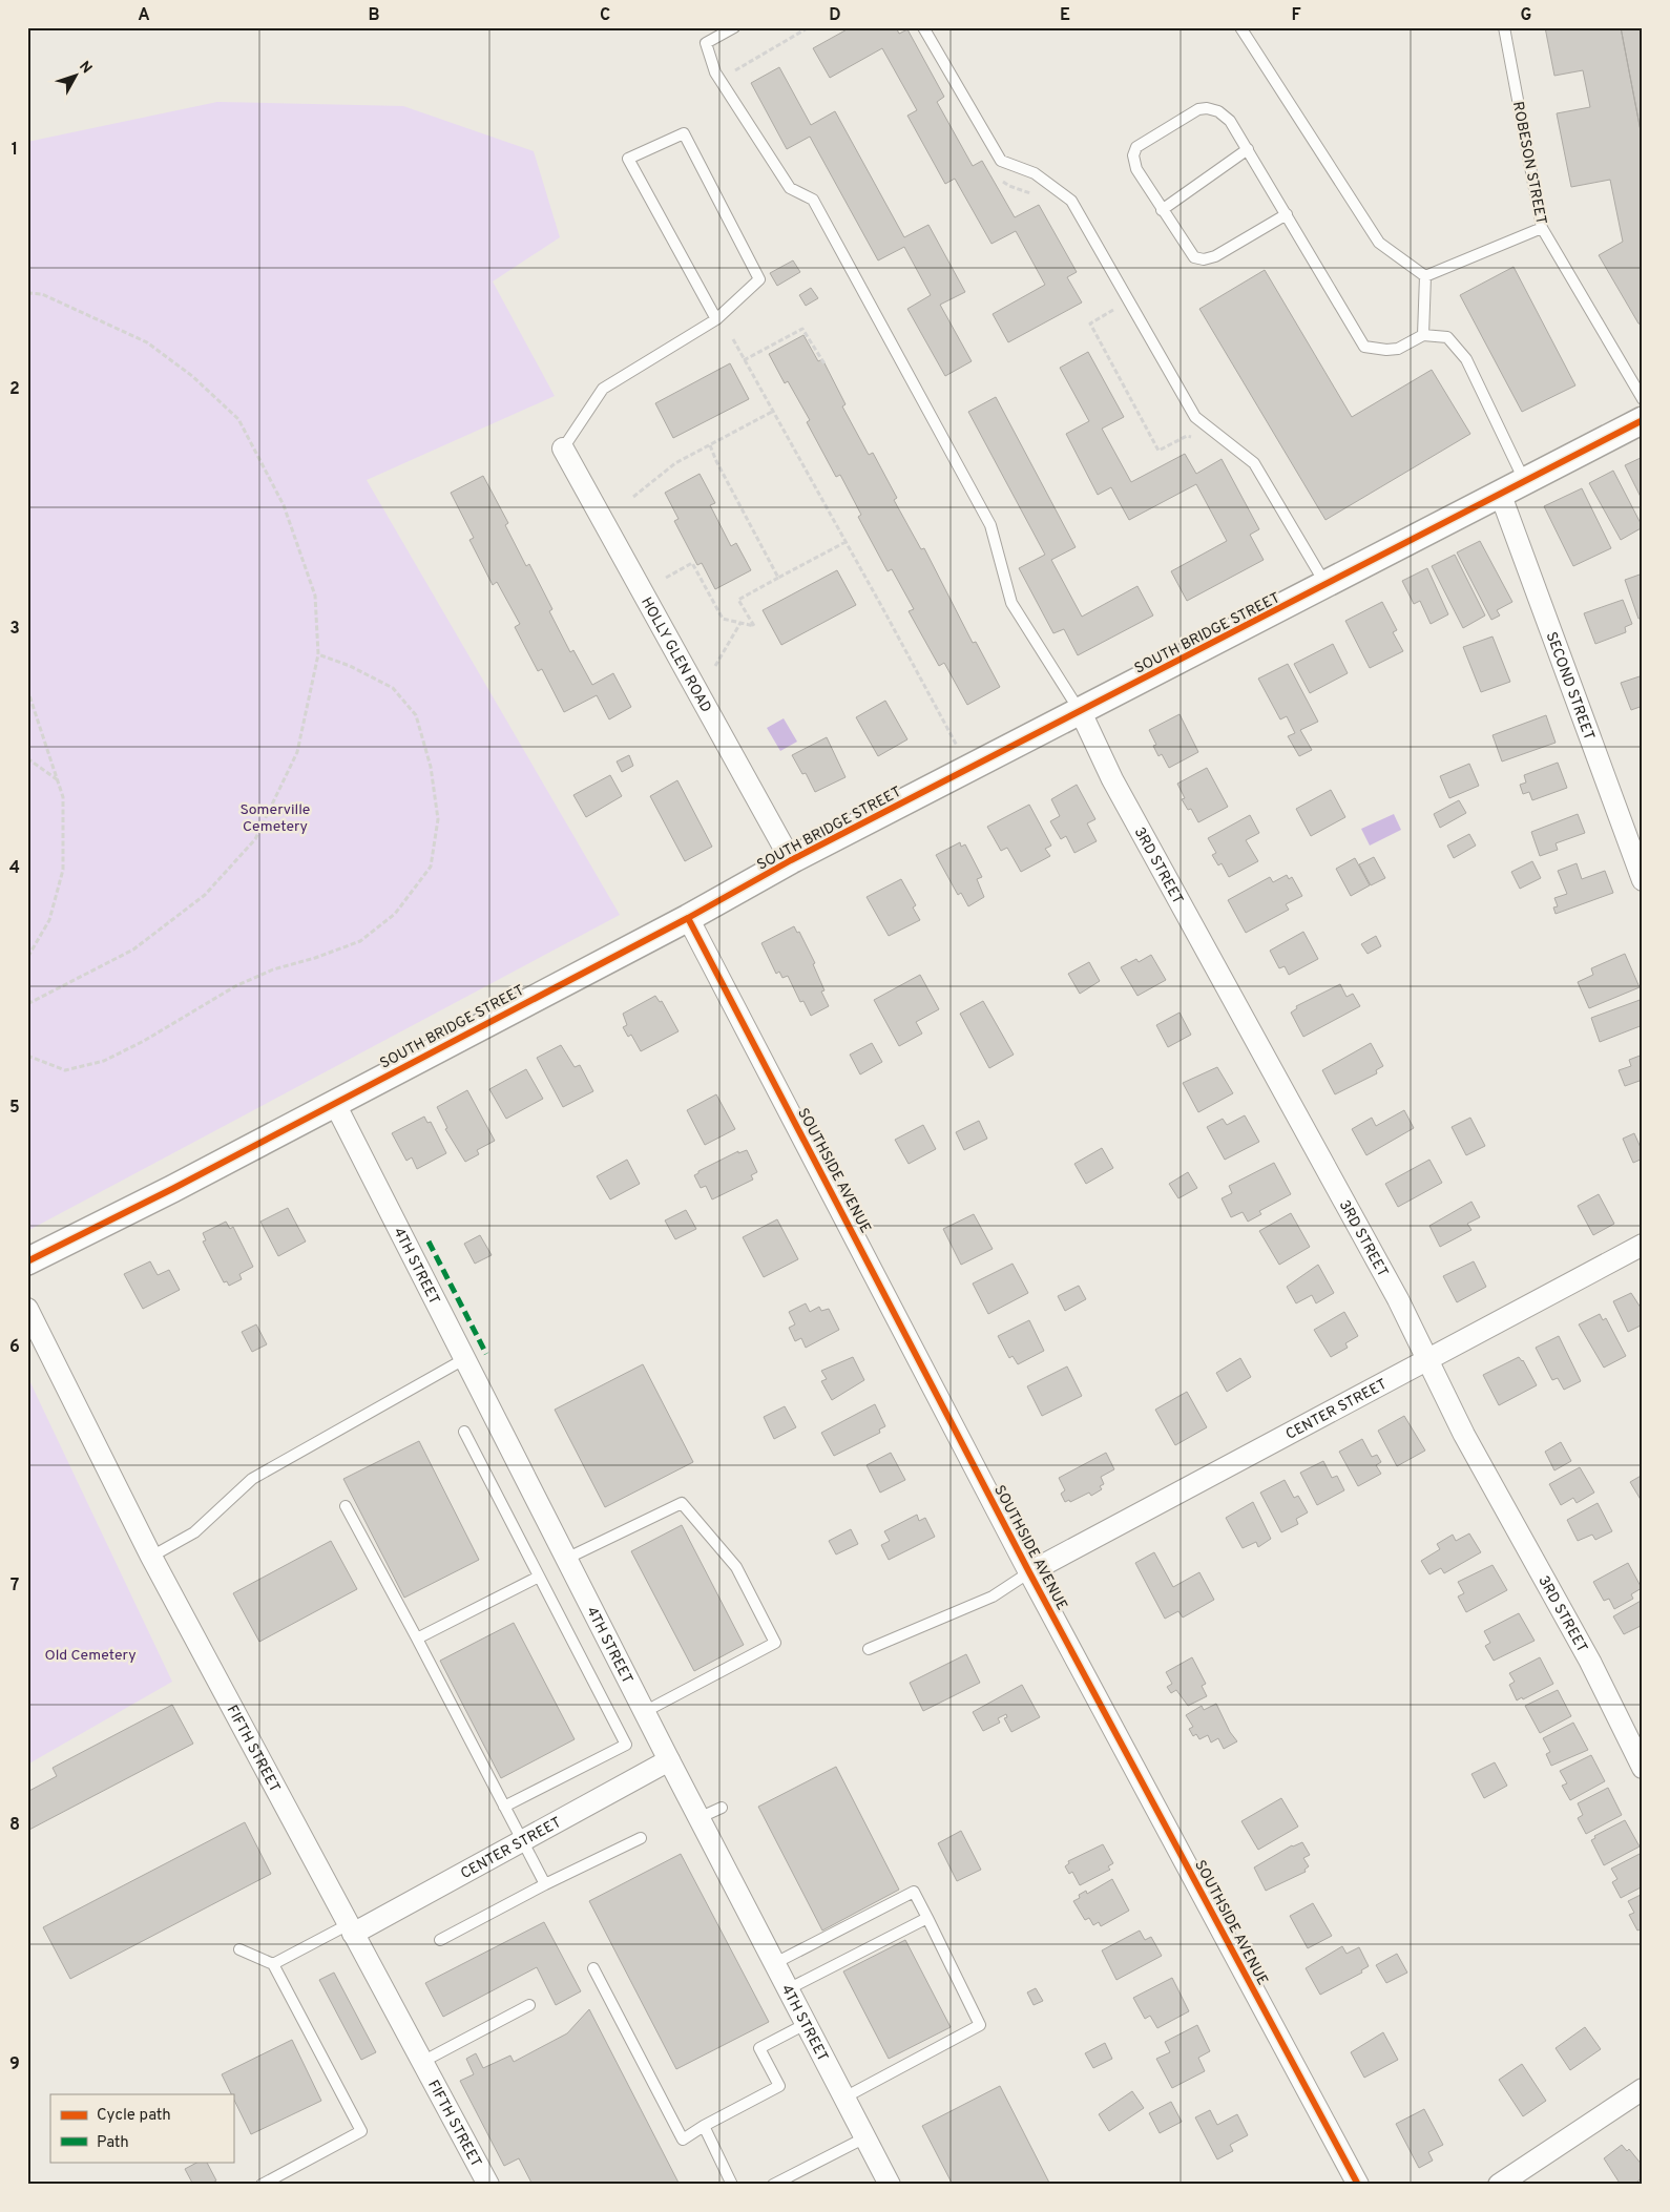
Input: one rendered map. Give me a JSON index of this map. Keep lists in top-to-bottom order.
{
  "streets": {
    "street": [
      "SOUTH BRIDGE STREET",
      "HOLLY GLEN ROAD",
      "SECOND STREET",
      "3RD STREET",
      "SOUTHSIDE AVENUE",
      "4TH STREET",
      "CENTER STREET",
      "FIFTH STREET"
    ],
    "lane": ["ROBESON STREET"]
  },
  "crossings": [
    ["SOUTH BRIDGE STREET", "HOLLY GLEN ROAD"],
    ["SOUTH BRIDGE STREET", "SECOND STREET"],
    ["SOUTH BRIDGE STREET", "3RD STREET"],
    ["SOUTH BRIDGE STREET", "SOUTHSIDE AVENUE"],
    ["SOUTH BRIDGE STREET", "4TH STREET"],
    ["3RD STREET", "CENTER STREET"],
    ["SOUTHSIDE AVENUE", "CENTER STREET"],
    ["4TH STREET", "CENTER STREET"],
    ["CENTER STREET", "FIFTH STREET"]
  ],
  "parks": ["Somerville Cemetery", "Old Cemetery"],
  "legend": ["Cycle path", "Path"],
  "north": "top right",
  "grid": {
    "columns": [
      "A",
      "B",
      "C",
      "D",
      "E",
      "F",
      "G"
    ],
    "rows": [
      "1",
      "2",
      "3",
      "4",
      "5",
      "6",
      "7",
      "8",
      "9"
    ]
  }
}
